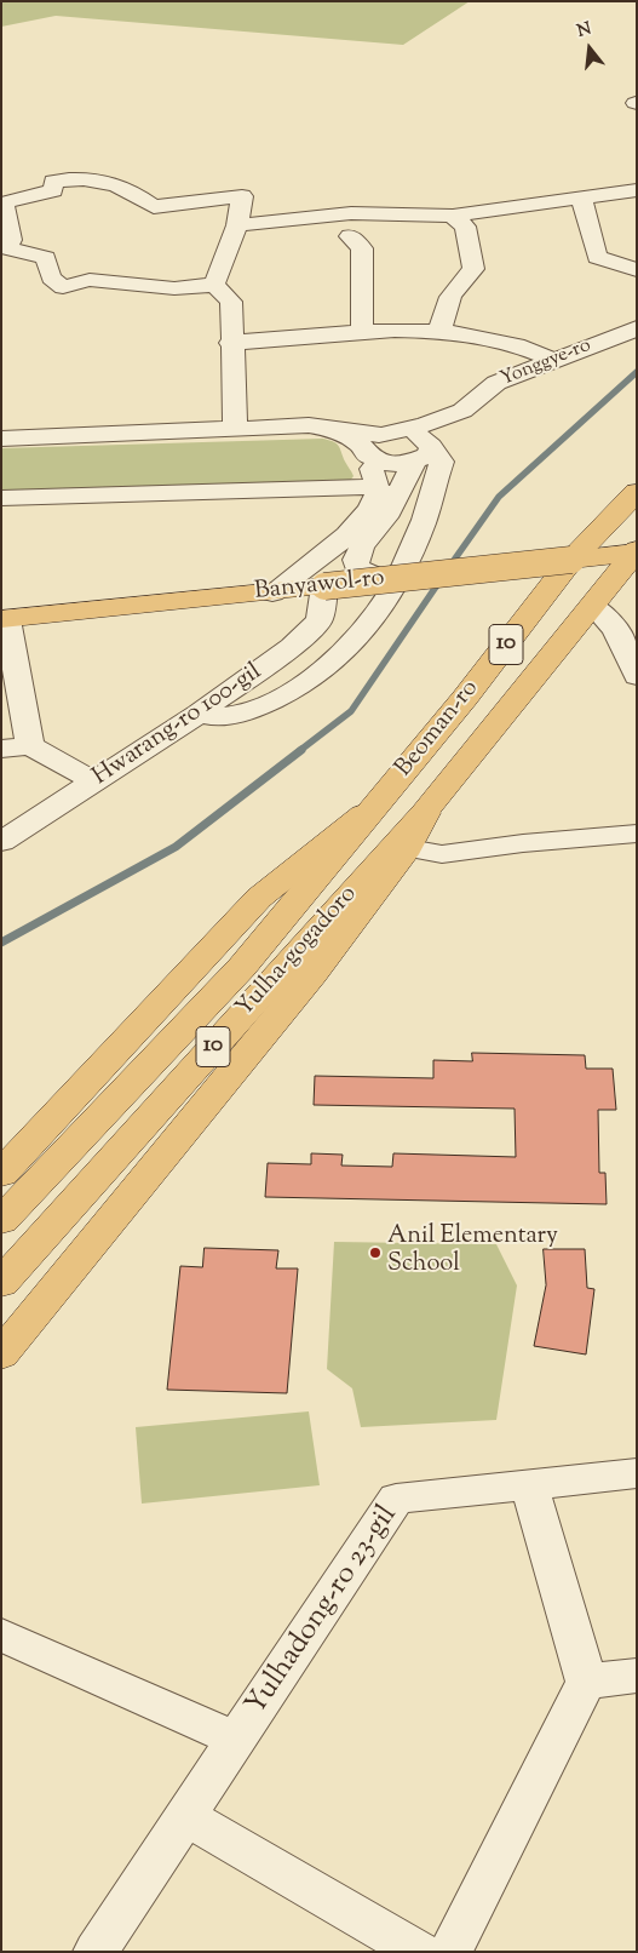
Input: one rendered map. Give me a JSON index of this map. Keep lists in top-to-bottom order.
{
  "streets": {
    "main road": [
      "Banyawol-ro",
      "10",
      "Beoman-ro",
      "Yulha-gogadoro"
    ],
    "street": ["Yonggye-ro", "Hwarang-ro 100-gil", "Yulhadong-ro 23-gil"]
  },
  "crossings": [
    ["Yonggye-ro", "Banyawol-ro"],
    ["Banyawol-ro", "Hwarang-ro 100-gil"],
    ["Banyawol-ro", "Beoman-ro"],
    ["Beoman-ro", "Yulha-gogadoro"]
  ],
  "places": ["Anil Elementary School"],
  "north": "top"
}
